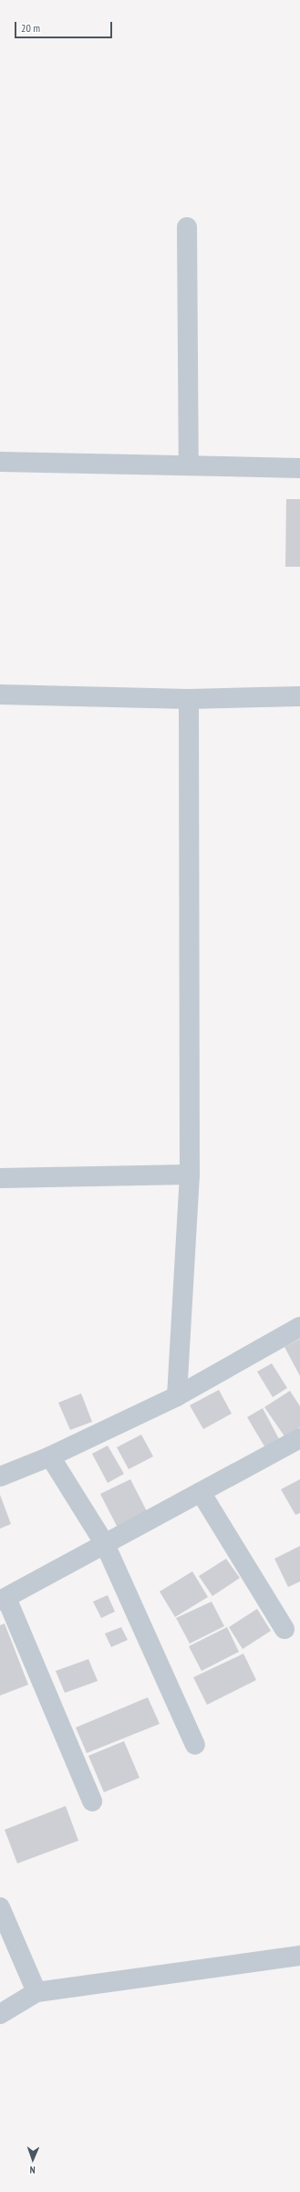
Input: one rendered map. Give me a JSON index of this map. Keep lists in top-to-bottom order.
{
  "scale_bar": "20 m",
  "north": "bottom"
}
